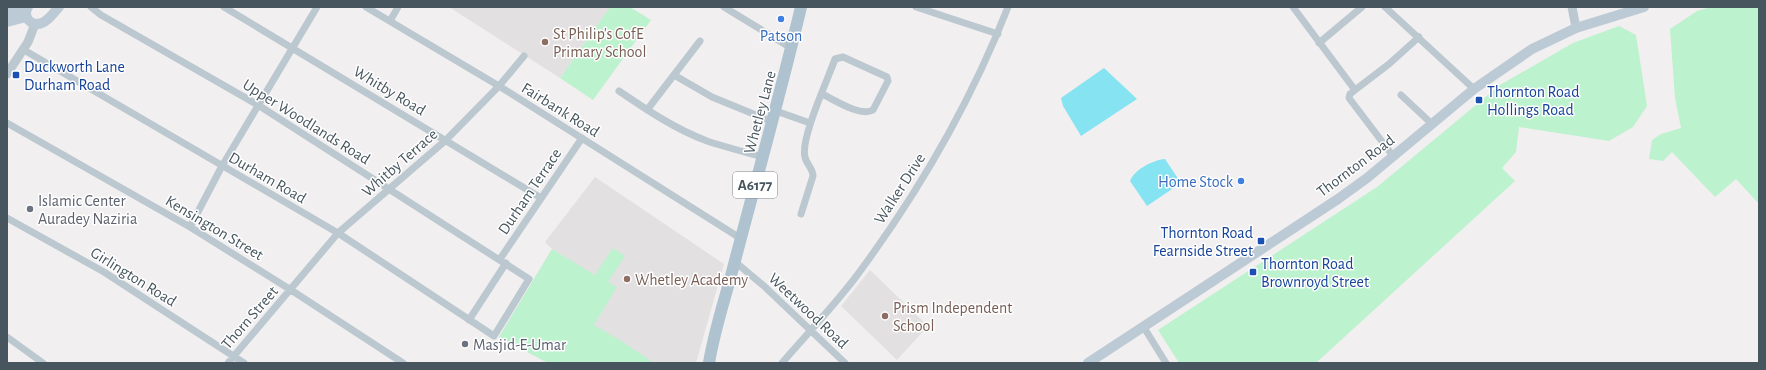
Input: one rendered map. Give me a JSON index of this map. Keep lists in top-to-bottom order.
{
  "streets": {
    "main road": ["Whetley Lane", "Thornton Road", "A6177"],
    "street": [
      "Whitby Road",
      "Fairbank Road",
      "Upper Woodlands Road",
      "Whitby Terrace",
      "Durham Road",
      "Walker Drive",
      "Durham Terrace",
      "Kensington Street",
      "Girlington Road",
      "Weetwood Road",
      "Thorn Street"
    ]
  },
  "crossings": [
    ["Whitby Road", "Whitby Terrace"],
    ["Whitby Road", "Durham Terrace"],
    ["Fairbank Road", "Whetley Lane"],
    ["Fairbank Road", "Whitby Terrace"],
    ["Fairbank Road", "Durham Terrace"],
    ["Whetley Lane", "Weetwood Road"],
    ["Upper Woodlands Road", "Whitby Terrace"],
    ["Upper Woodlands Road", "Durham Road"],
    ["Upper Woodlands Road", "Durham Terrace"],
    ["Whitby Terrace", "Durham Road"],
    ["Whitby Terrace", "Kensington Street"],
    ["Whitby Terrace", "Thorn Street"],
    ["Durham Road", "Durham Terrace"],
    ["Walker Drive", "Weetwood Road"],
    ["Kensington Street", "Thorn Street"],
    ["Girlington Road", "Thorn Street"]
  ],
  "places": {
    "other": [
      "Patson",
      "St Philip's CofE Primary School",
      "Home Stock",
      "Islamic Center Auradey Naziria",
      "Whetley Academy",
      "Prism Independent School",
      "Masjid-E-Umar"
    ],
    "transit": [
      "Duckworth Lane Durham Road",
      "Thornton Road Hollings Road",
      "Thornton Road Fearnside Street",
      "Thornton Road Brownroyd Street"
    ]
  }
}
